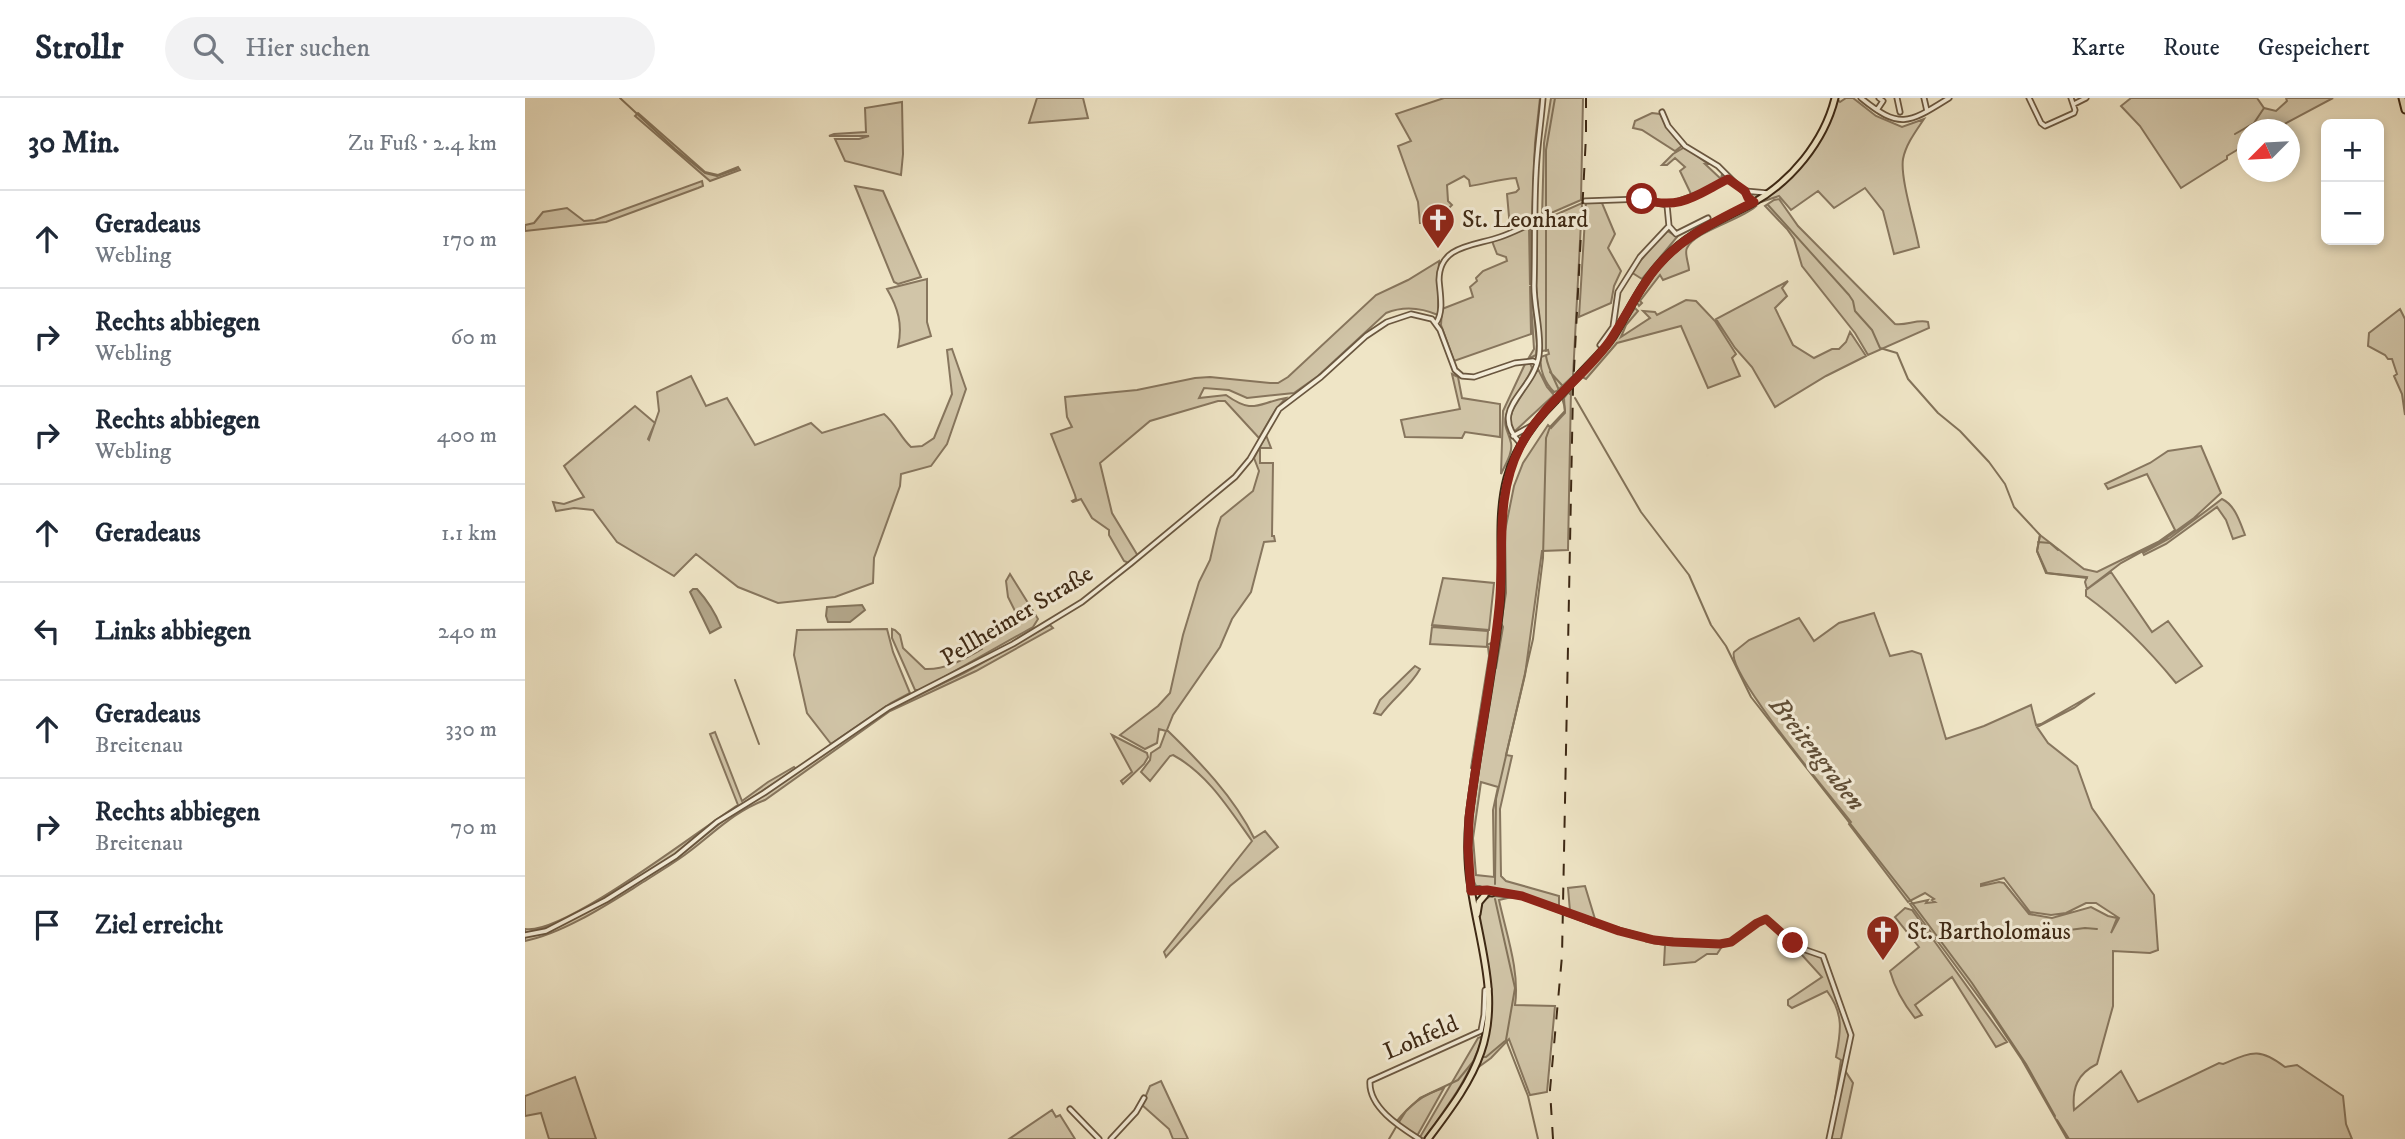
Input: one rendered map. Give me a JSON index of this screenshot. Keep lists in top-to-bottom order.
{
  "streets": {
    "street": ["Pellheimer Straße", "Lohfeld"]
  },
  "water": ["Breitengraben"],
  "places": {
    "church": ["St. Leonhard", "St. Bartholomäus"]
  },
  "north": "bottom left",
  "page": {
    "header": "Strollr",
    "search": "Hier suchen",
    "nav": ["Karte", "Route", "Gespeichert"],
    "heading": ["30 Min.", "Zu Fuß · 2.4 km"],
    "map_buttons": ["+", "−"],
    "list": [
      ["Geradeaus", "Webling", "170 m"],
      ["Rechts abbiegen", "Webling", "60 m"],
      ["Rechts abbiegen", "Webling", "400 m"],
      ["Geradeaus", "1.1 km"],
      ["Links abbiegen", "240 m"],
      ["Geradeaus", "Breitenau", "330 m"],
      ["Rechts abbiegen", "Breitenau", "70 m"],
      "Ziel erreicht"
    ]
  }
}
